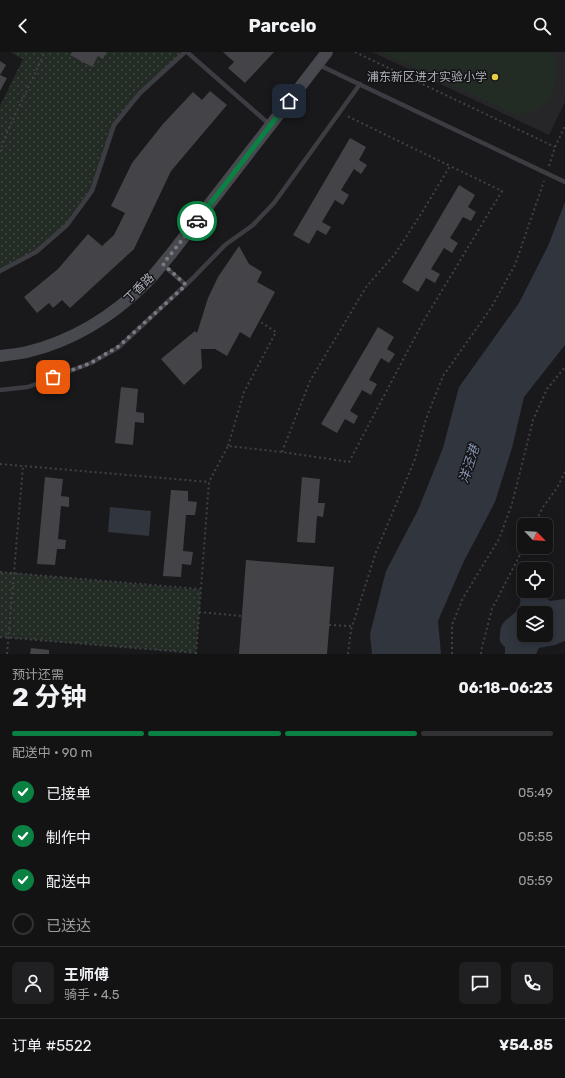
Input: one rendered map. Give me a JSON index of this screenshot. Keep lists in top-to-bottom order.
{
  "streets": {
    "street": ["丁香路"]
  },
  "water": ["洋泾港"],
  "places": ["浦东新区进才实验小学"],
  "north": "bottom right",
  "page": {
    "header": "Parcelo",
    "heading": ["2 分钟", "预计还需", "06:18–06:23"],
    "panel": [
      "王师傅",
      "骑手 · 4.5",
      "订单 #5522",
      "¥54.85"
    ],
    "bar": "配送中 · 90 m",
    "list": [
      ["已接单", "05:49"],
      ["制作中", "05:55"],
      ["配送中", "05:59"],
      "已送达"
    ]
  }
}
